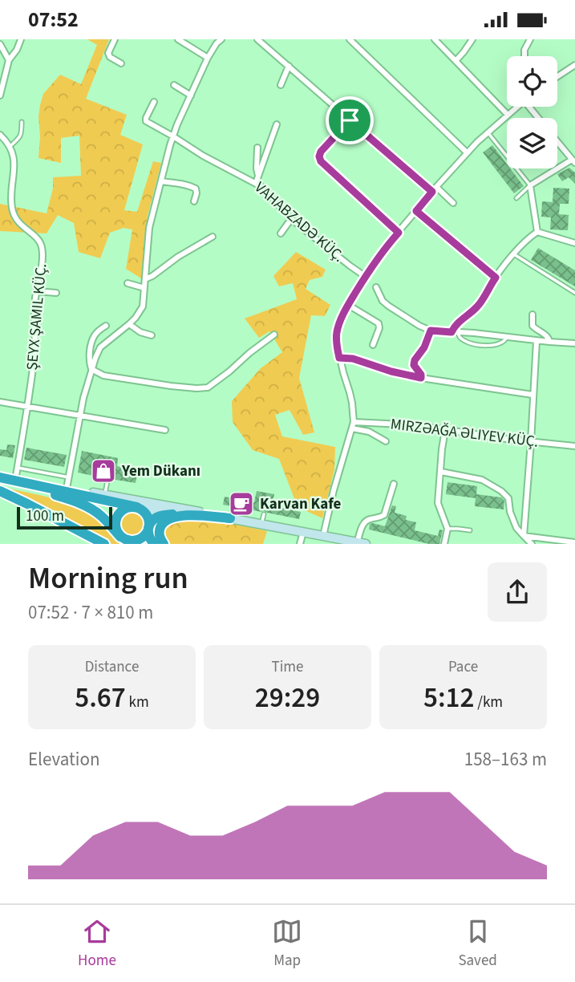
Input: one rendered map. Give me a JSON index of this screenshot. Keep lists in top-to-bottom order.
{
  "streets": {
    "street": ["VAHABZADƏ KÜÇ.", "ŞEYX ŞAMIL KÜÇ.", "MIRZƏAĞA ƏLIYEV KÜÇ."]
  },
  "places": {
    "shop": ["Yem Dükanı"],
    "cafe": ["Karvan Kafe"]
  },
  "scale_bar": "100 m",
  "page": {
    "status": "07:52",
    "scale": "100 m",
    "heading": ["Morning run", "07:52 · 7 × 810 m"],
    "stats": [
      ["Distance", "5.67 km"],
      ["Time", "29:29"],
      ["Pace", "5:12 /km"]
    ],
    "chart": ["Elevation", "158–163 m"],
    "tabs": ["Home", "Map", "Saved"]
  }
}
